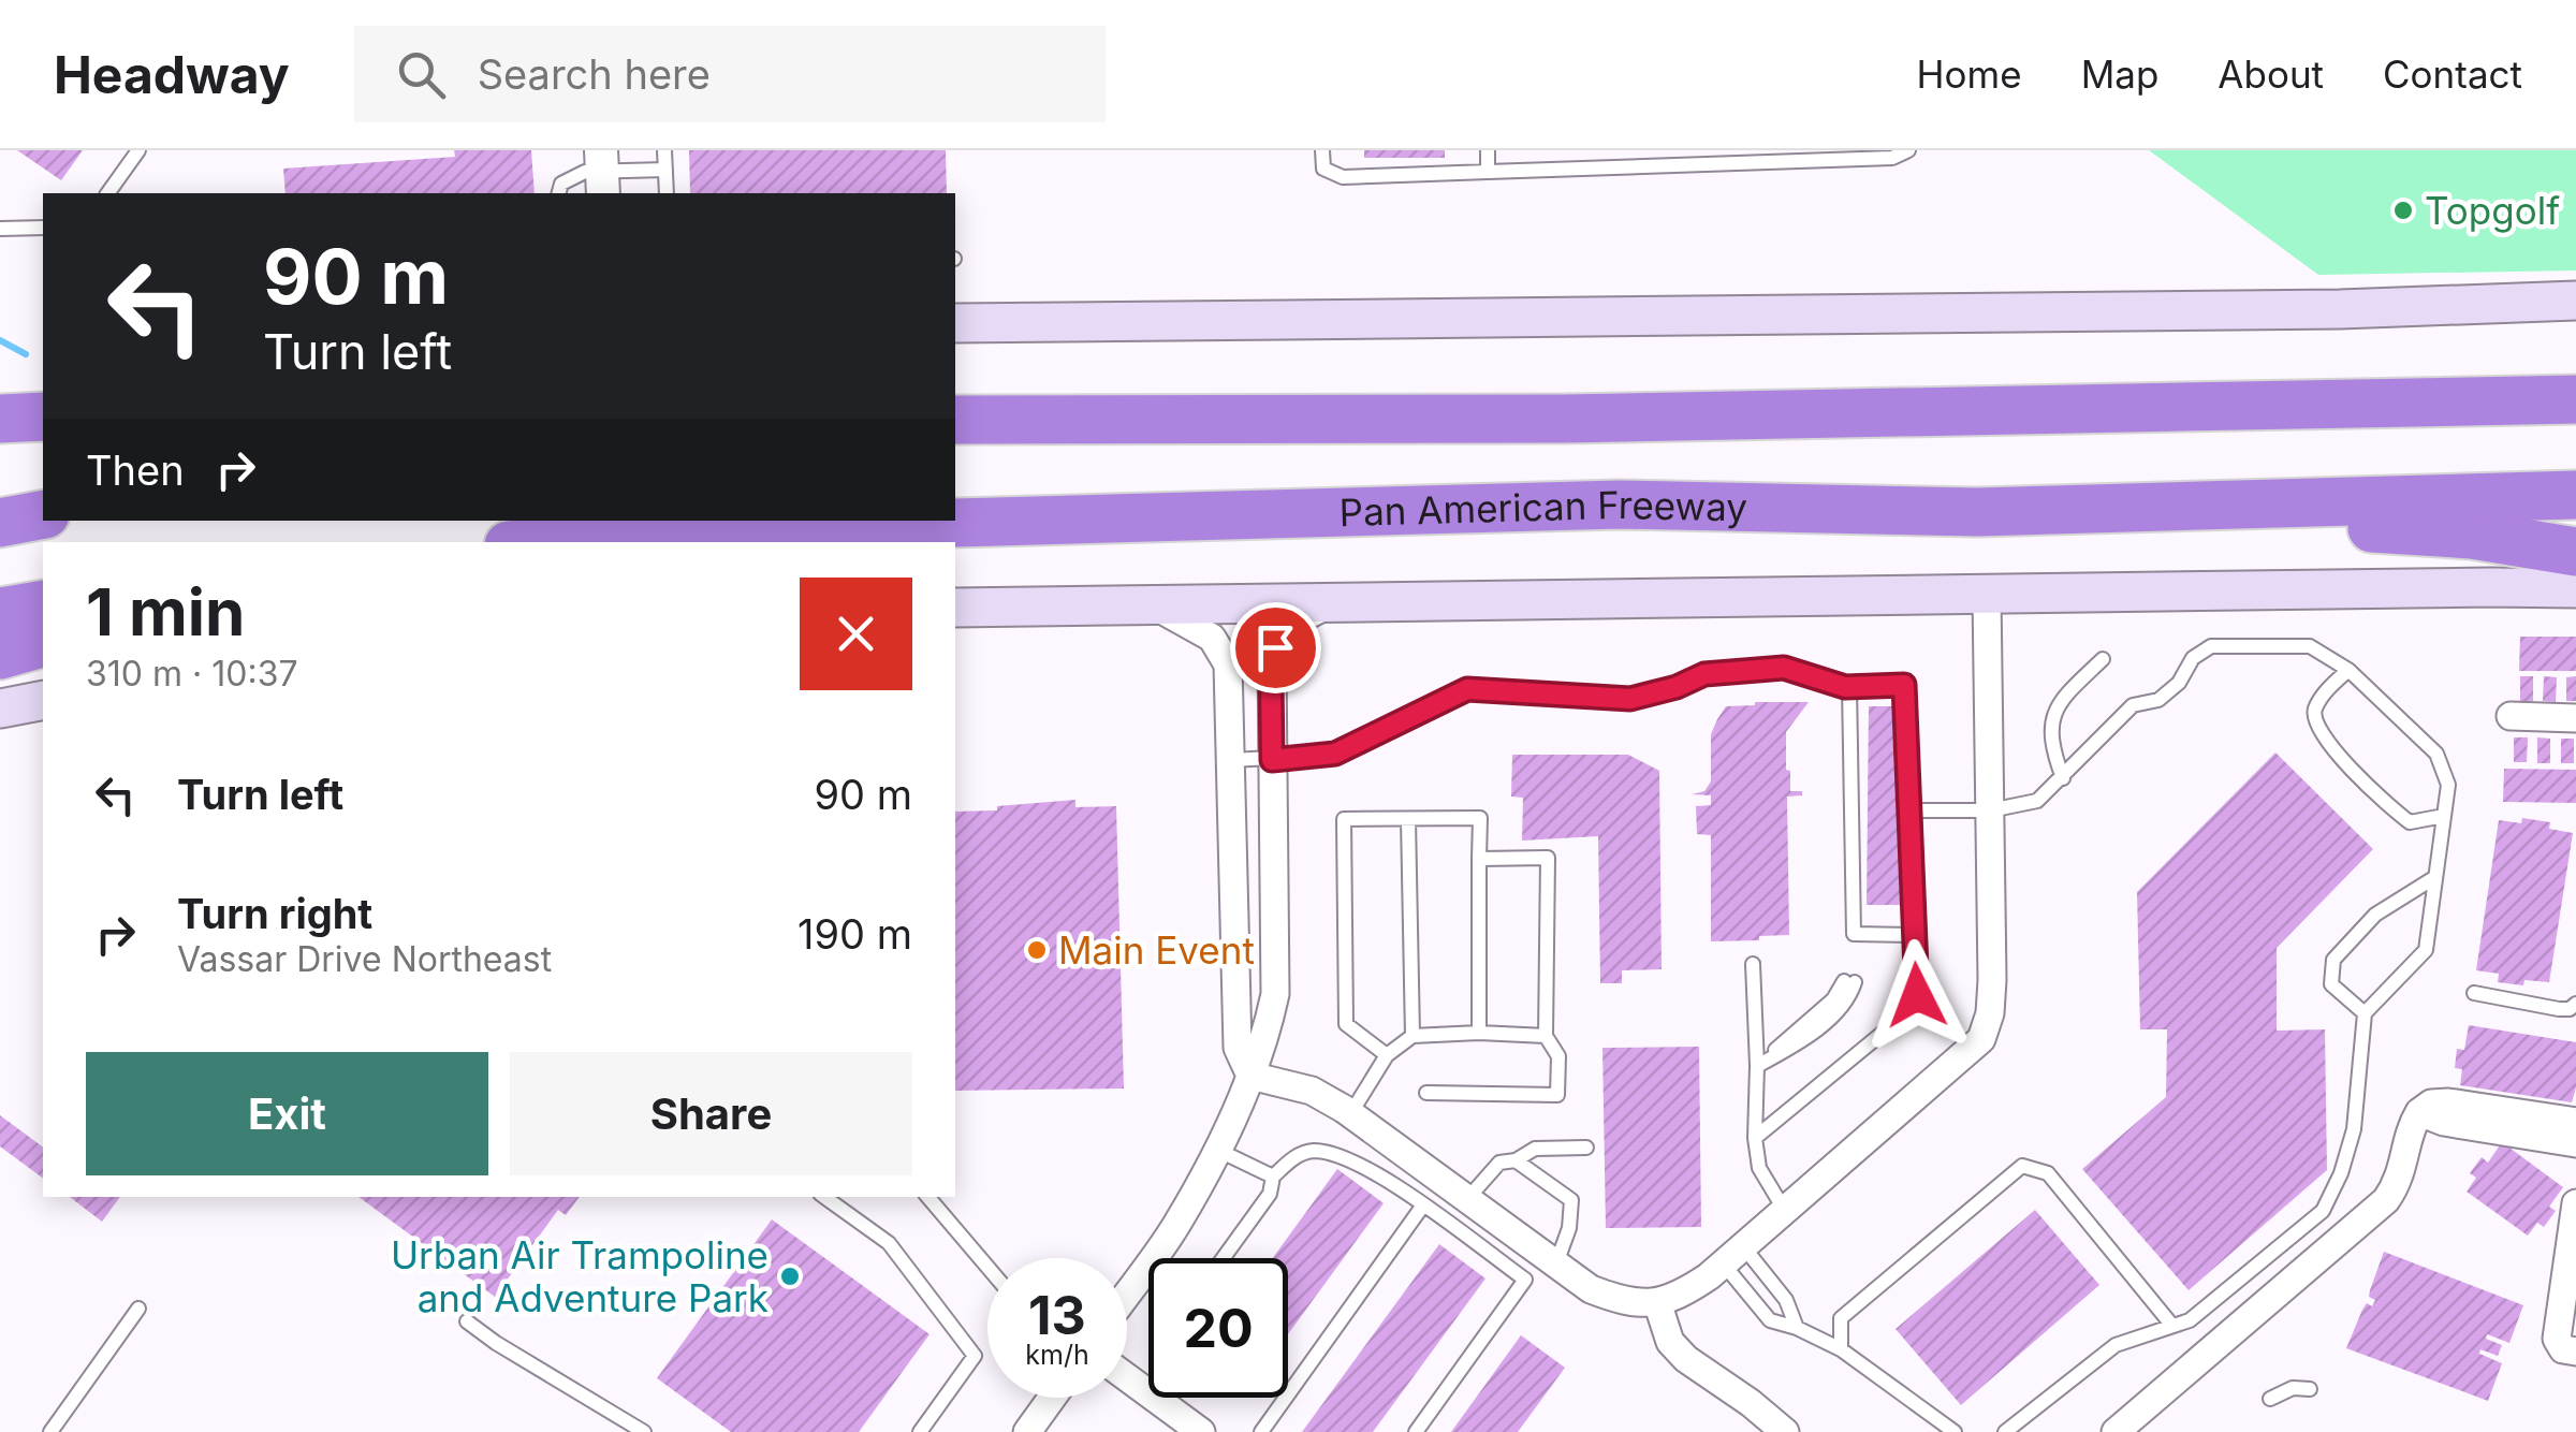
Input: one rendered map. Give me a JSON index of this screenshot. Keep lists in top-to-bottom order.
{
  "streets": {
    "highway": ["Pan American Freeway"]
  },
  "places": ["Topgolf", "Main Event", "Urban Air Trampoline and Adventure Park"],
  "page": {
    "header": "Headway",
    "search": "Search here",
    "nav": [
      "Home",
      "Map",
      "About",
      "Contact"
    ],
    "turn": ["90 m", "Turn left"],
    "then": "Then",
    "heading": ["1 min", "310 m · 10:37"],
    "list": [
      {
        "name": "Turn left",
        "value": "90 m"
      },
      {
        "name": "Turn right",
        "note": "Vassar Drive Northeast",
        "value": "190 m"
      }
    ],
    "buttons": ["Exit", "Share"],
    "speed": "13 km/h",
    "limit": "20"
  }
}
